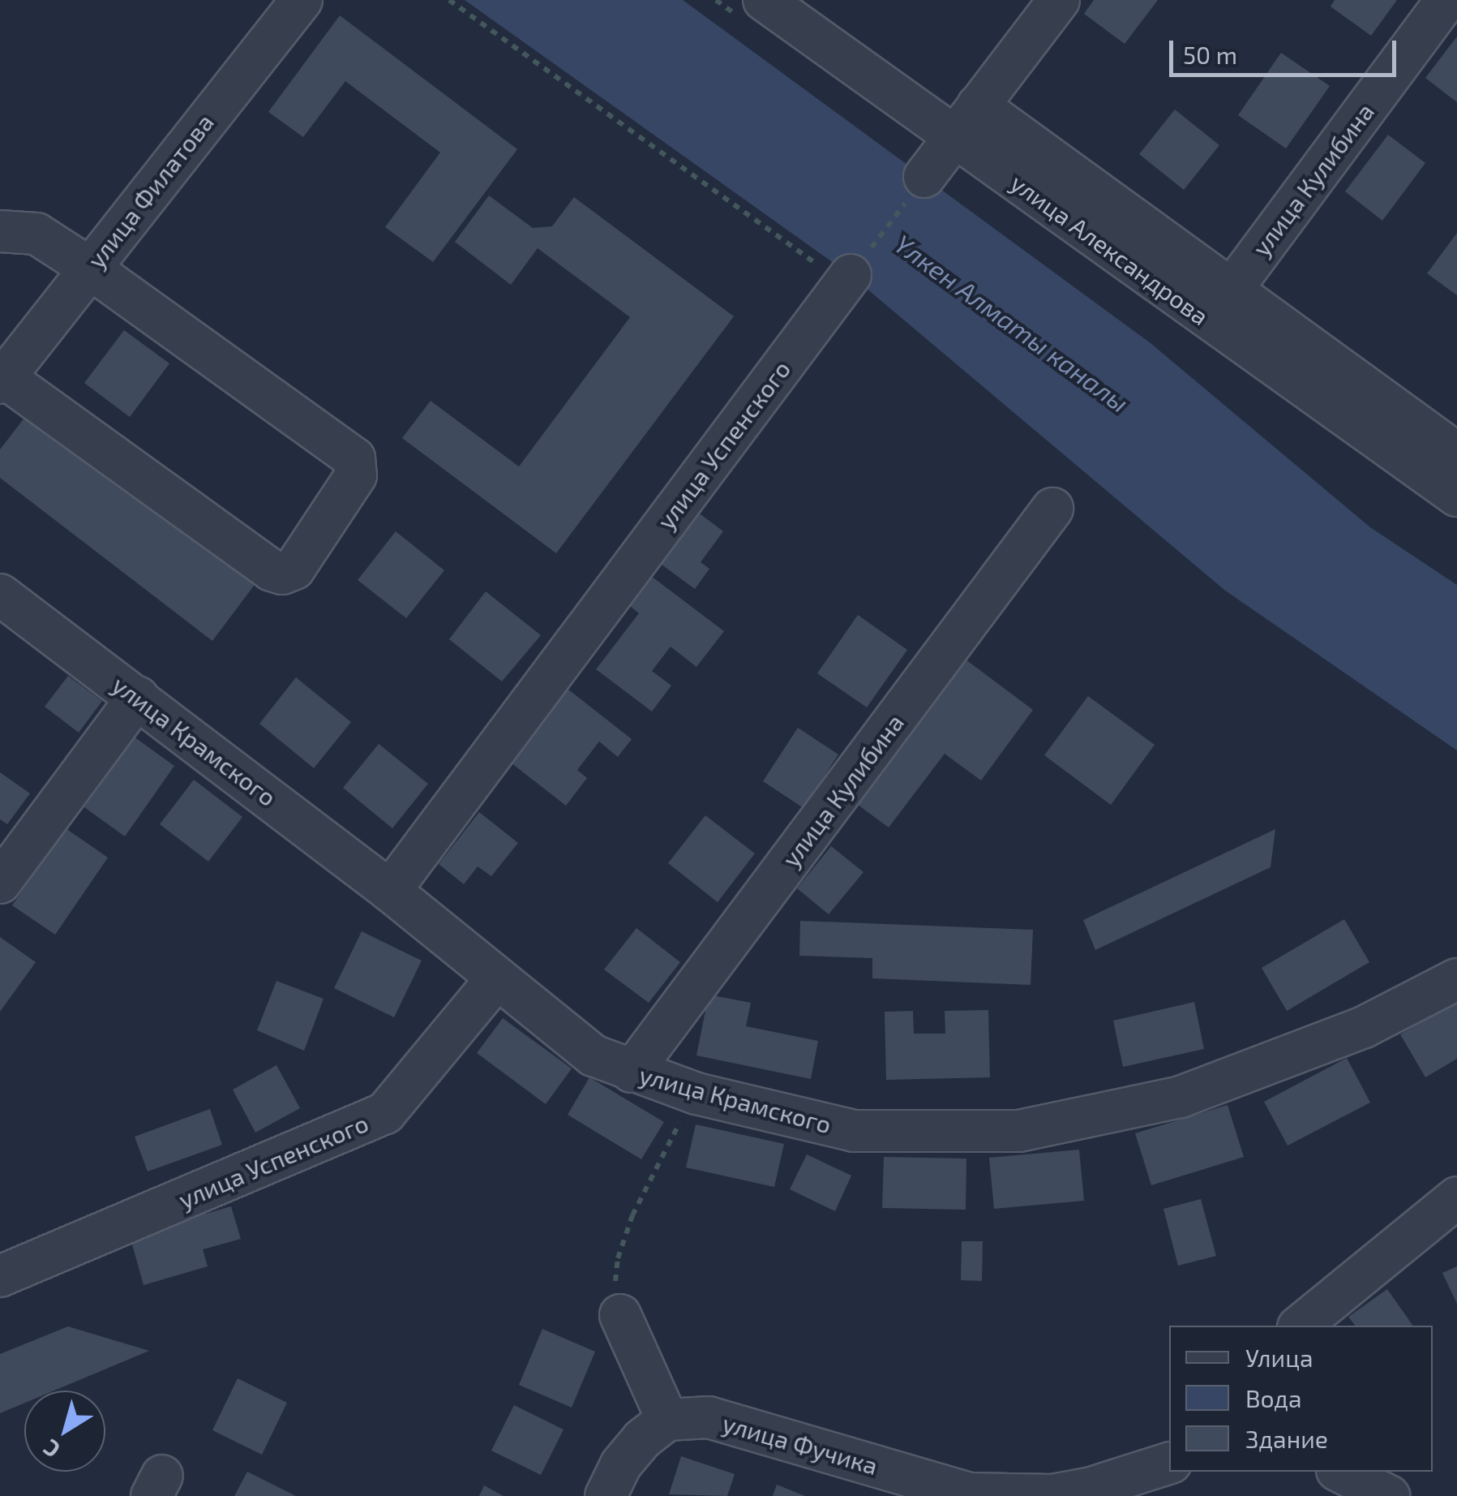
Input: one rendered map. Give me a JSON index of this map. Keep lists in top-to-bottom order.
{
  "streets": {
    "street": [
      "улица Кулибина",
      "улица Филатова",
      "улица Александрова",
      "улица Успенского",
      "улица Крамского",
      "улица Фучика"
    ]
  },
  "crossings": [
    ["улица Кулибина", "улица Александрова"],
    ["улица Кулибина", "улица Крамского"],
    ["улица Успенского", "улица Крамского"]
  ],
  "water": ["Үлкен Алматы каналы"],
  "legend": ["Улица", "Вода", "Здание"],
  "scale_bar": "50 m",
  "north": "bottom left"
}
